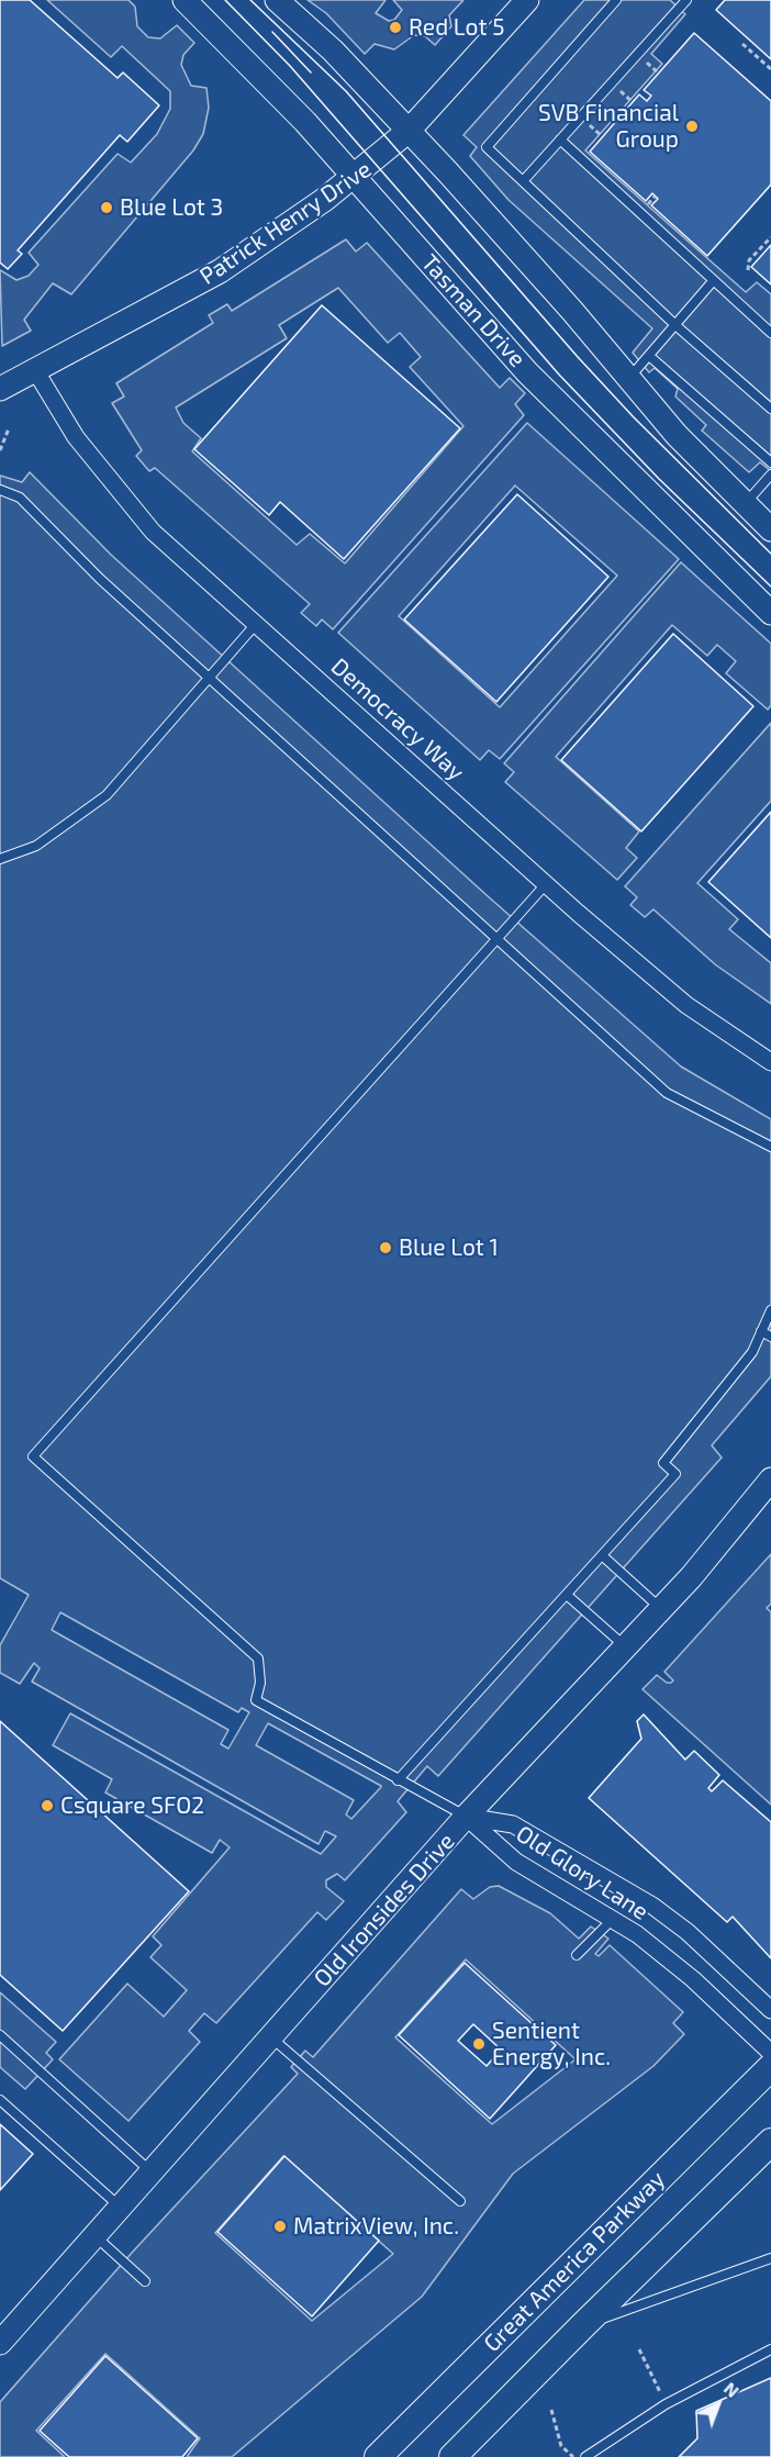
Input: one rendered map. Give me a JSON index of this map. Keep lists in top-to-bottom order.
{
  "streets": {
    "main road": ["Great America Parkway"],
    "street": [
      "Patrick Henry Drive",
      "Tasman Drive",
      "Democracy Way",
      "Old Glory Lane",
      "Old Ironsides Drive"
    ]
  },
  "crossings": [
    ["Patrick Henry Drive", "Tasman Drive"],
    ["Patrick Henry Drive", "Democracy Way"],
    ["Old Glory Lane", "Old Ironsides Drive"]
  ],
  "places": [
    "Red Lot 5",
    "SVB Financial Group",
    "Blue Lot 3",
    "Blue Lot 1",
    "Csquare SFO2",
    "Sentient Energy, Inc.",
    "MatrixView, Inc."
  ],
  "north": "top right"
}
